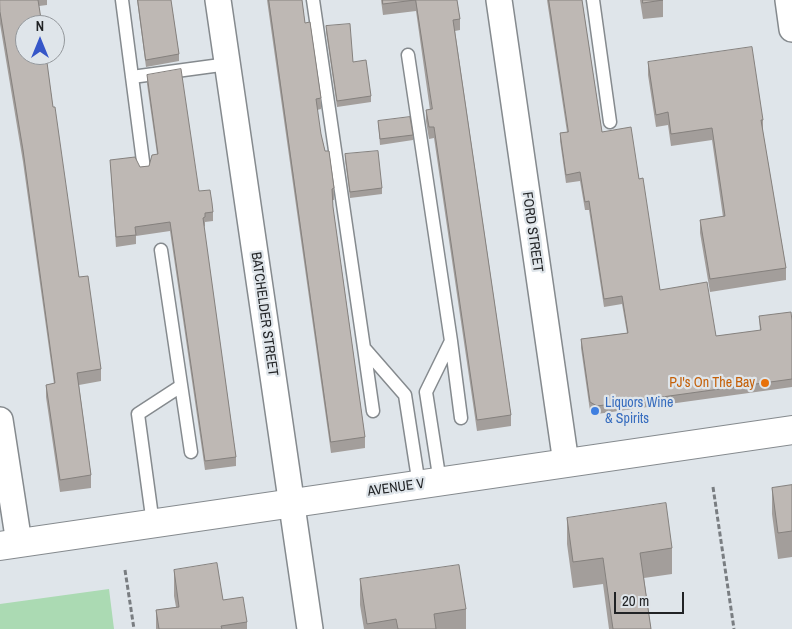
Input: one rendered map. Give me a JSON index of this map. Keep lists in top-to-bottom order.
{
  "streets": {
    "main road": ["AVENUE V"],
    "street": ["FORD STREET", "BATCHELDER STREET"]
  },
  "crossings": [
    ["FORD STREET", "AVENUE V"],
    ["BATCHELDER STREET", "AVENUE V"]
  ],
  "places": ["PJ's On The Bay", "Liquors Wine & Spirits"],
  "scale_bar": "20 m",
  "north": "top"
}
